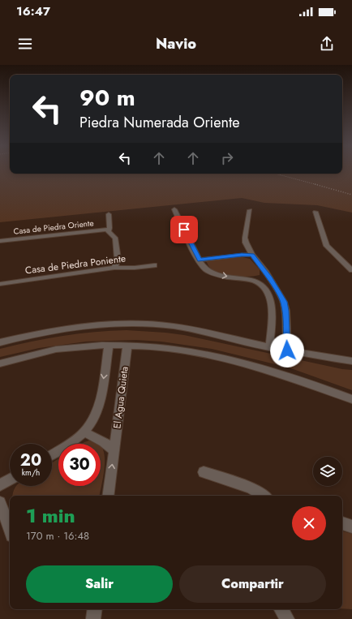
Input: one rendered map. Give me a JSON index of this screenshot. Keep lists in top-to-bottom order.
{
  "streets": {
    "street": ["Casa de Piedra Oriente", "Casa de Piedra Poniente", "El Agua Quieta"]
  },
  "page": {
    "status": "16:47",
    "header": "Navio",
    "turn": ["90 m", "Piedra Numerada Oriente"],
    "speed": "20 km/h",
    "limit": "30",
    "heading": ["1 min", "170 m · 16:48"],
    "buttons": ["Salir", "Compartir"]
  }
}
